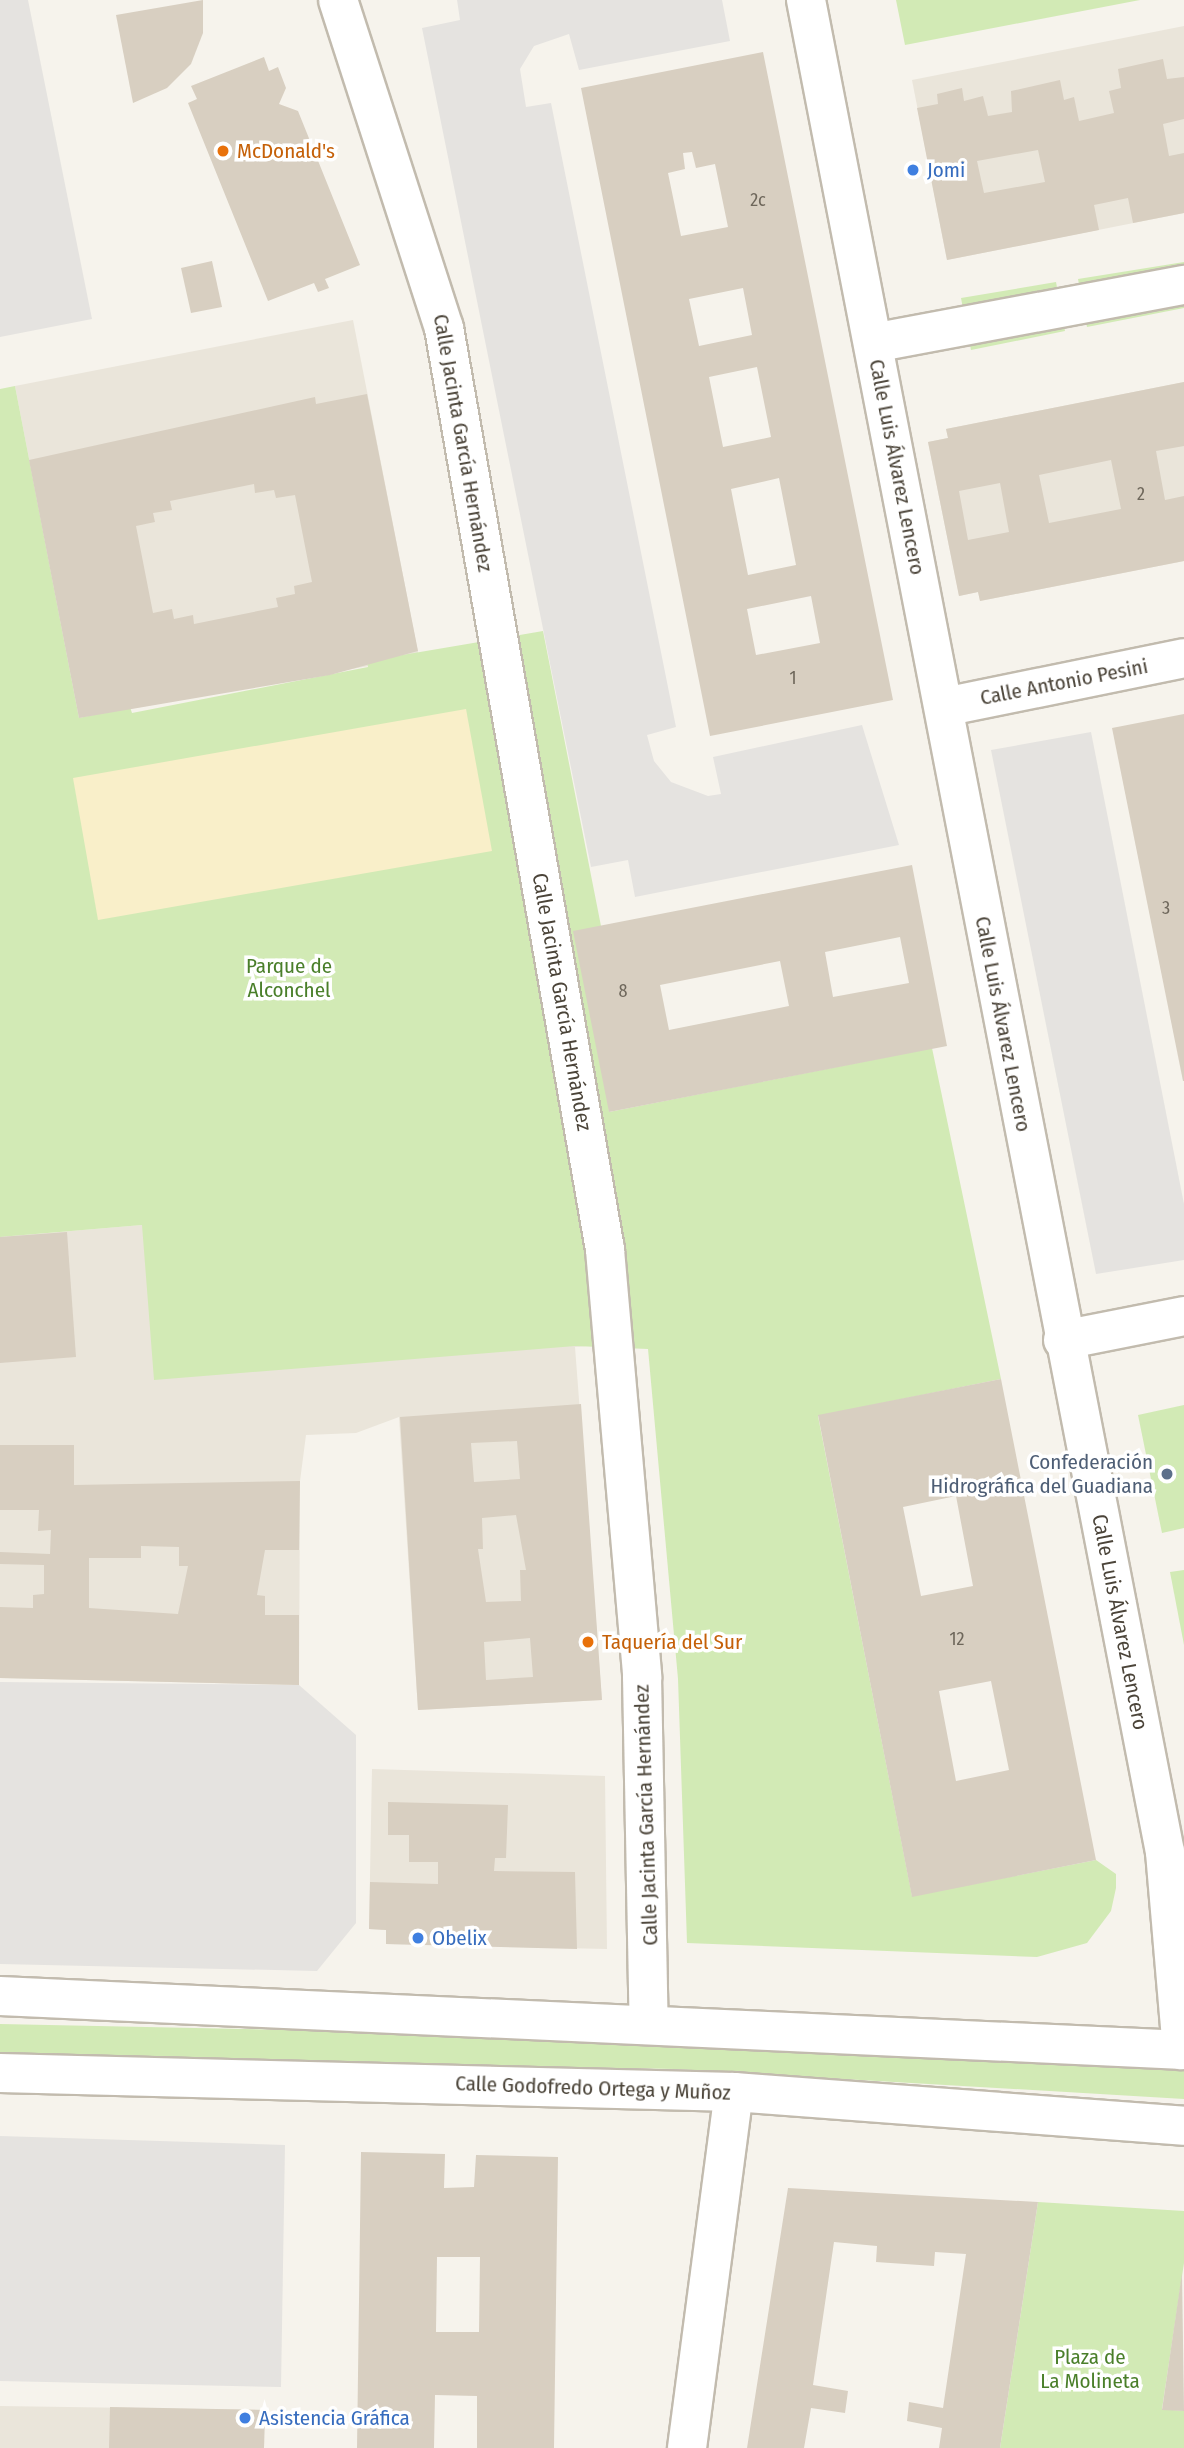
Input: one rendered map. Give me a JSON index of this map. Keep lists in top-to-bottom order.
{
  "streets": {
    "street": [
      "Calle Jacinta García Hernández",
      "Calle Luis Álvarez Lencero",
      "Calle Antonio Pesini",
      "Calle Godofredo Ortega y Muñoz"
    ]
  },
  "crossings": [
    ["Calle Luis Álvarez Lencero", "Calle Antonio Pesini"]
  ],
  "parks": ["Parque de Alconchel", "Plaza de La Molineta"],
  "places": [
    "McDonald's",
    "Jomi",
    "Confederación Hidrográfica del Guadiana",
    "Taquería del Sur",
    "Obelix",
    "Asistencia Gráfica"
  ],
  "house_numbers": [
    "2c",
    "2",
    "1",
    "3",
    "8",
    "12"
  ]
}
